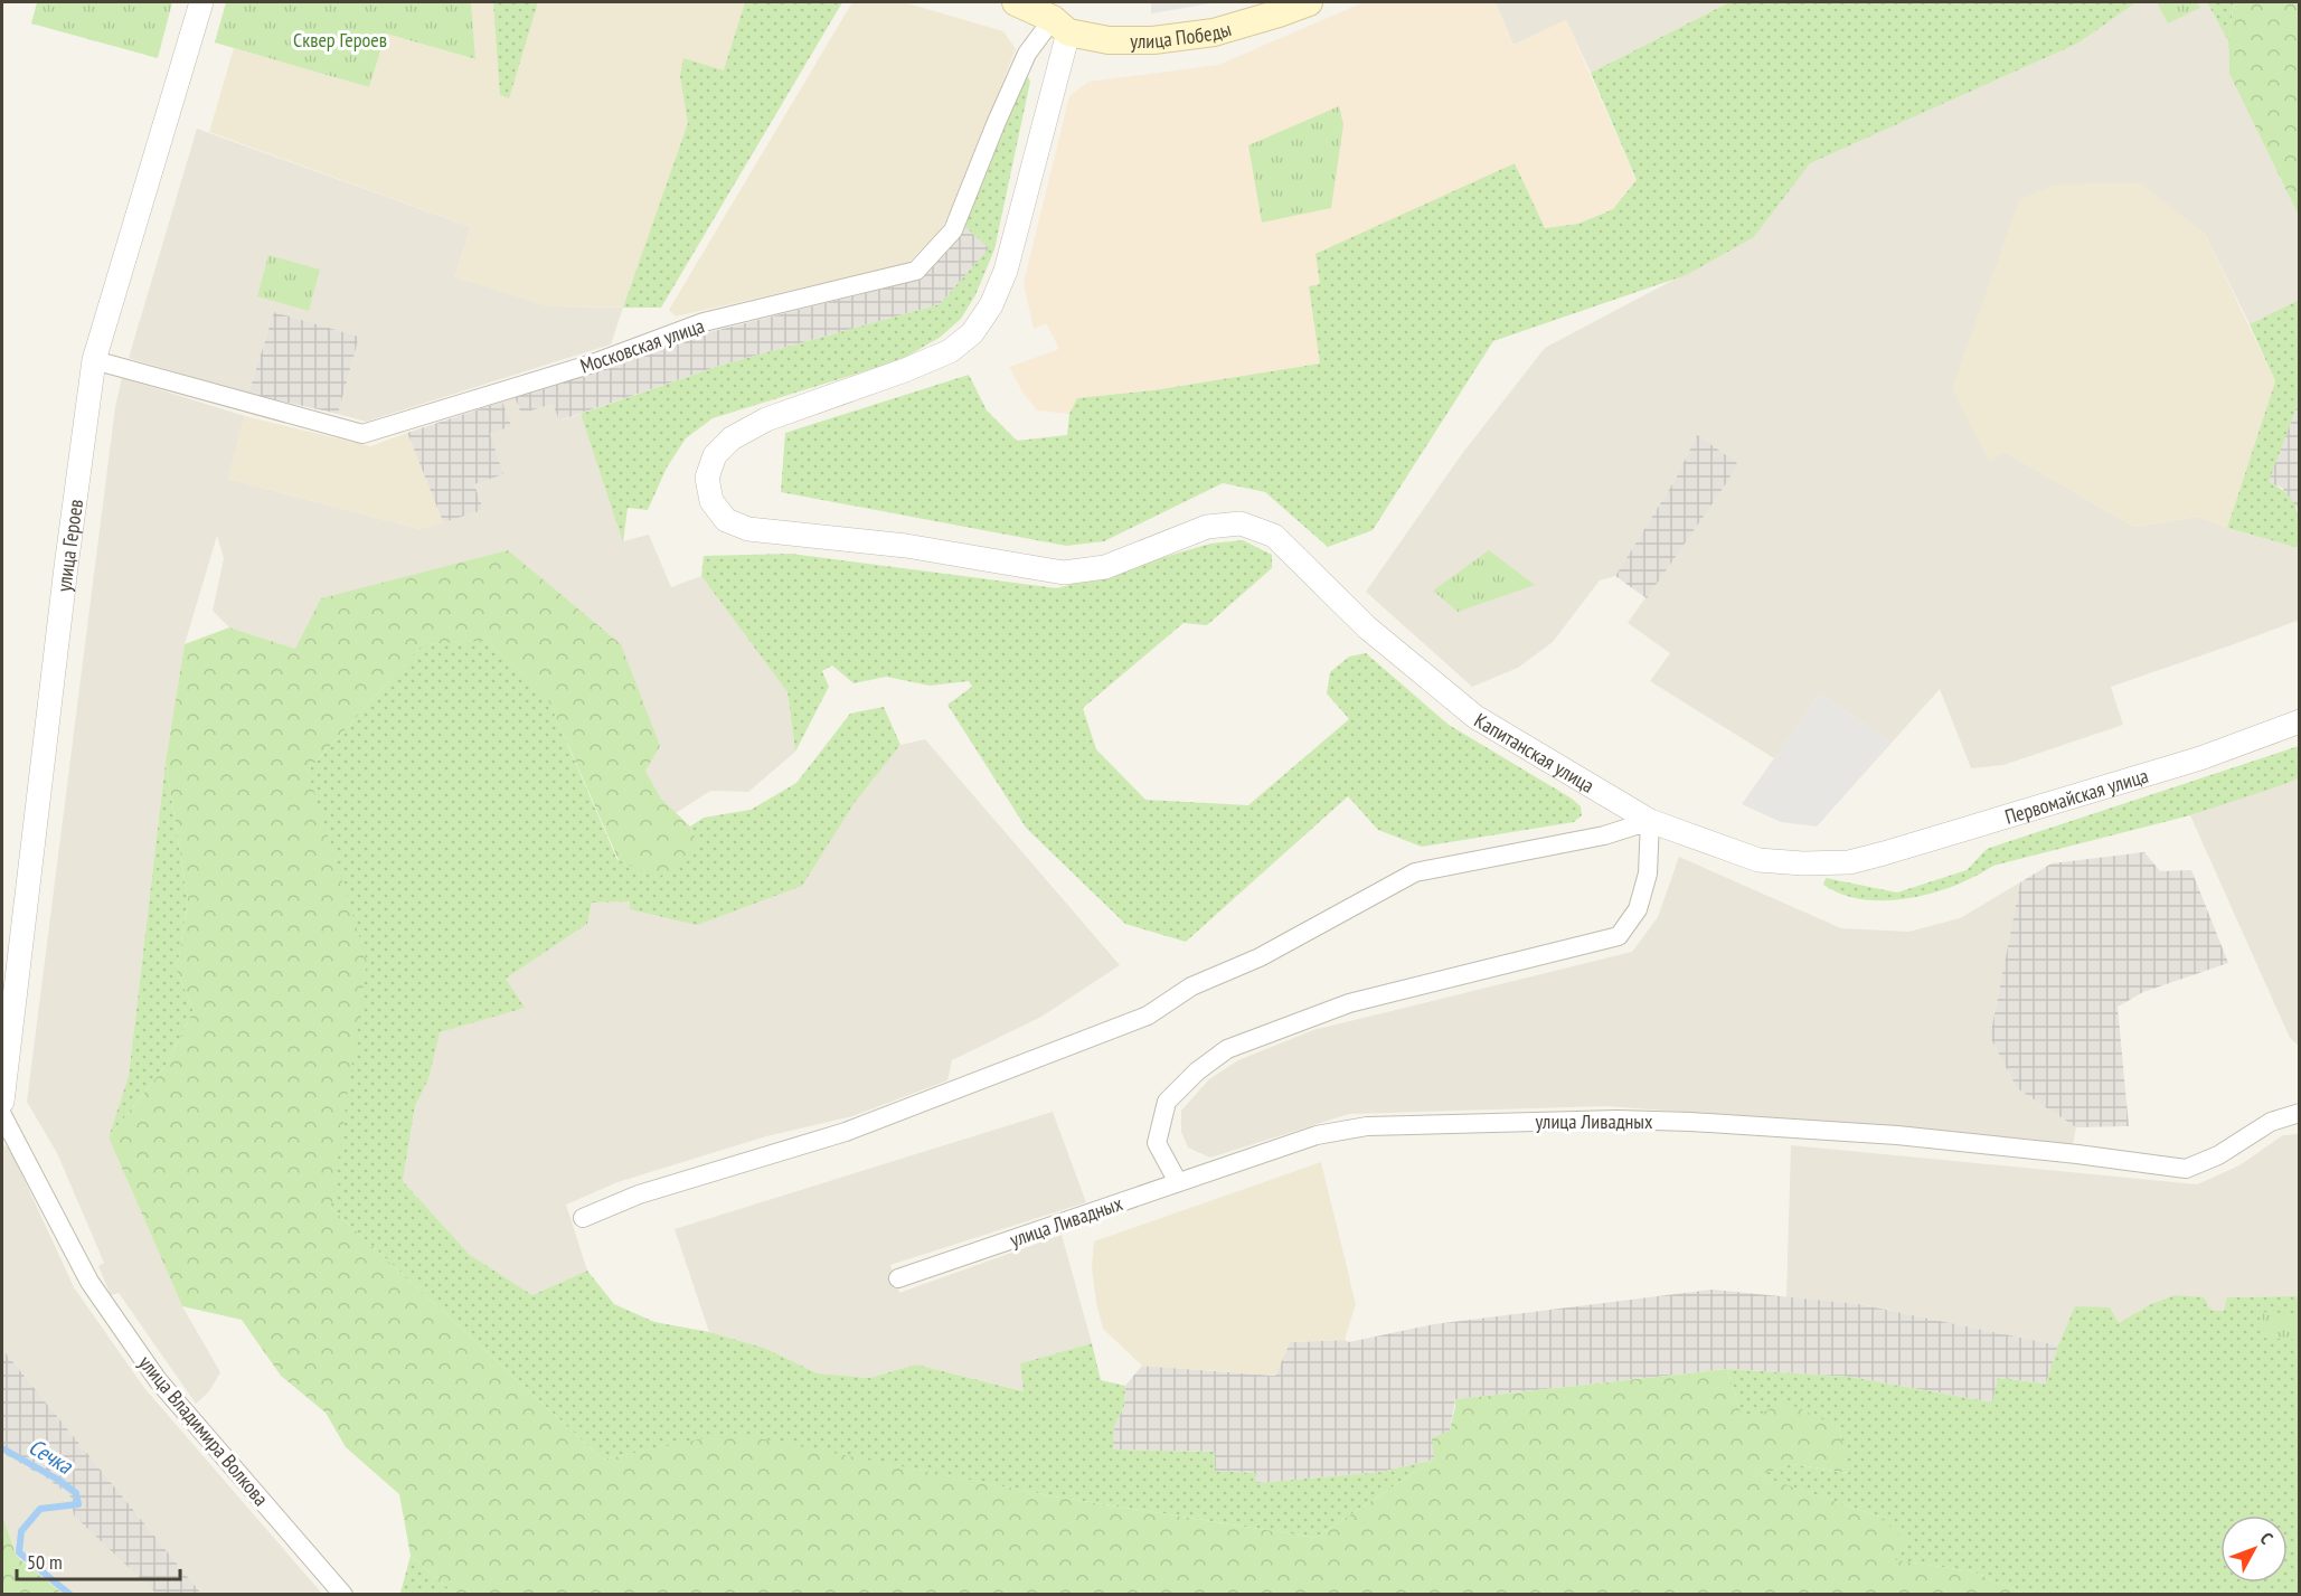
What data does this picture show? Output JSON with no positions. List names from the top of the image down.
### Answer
{
  "streets": {
    "main road": ["улица Победы"],
    "street": [
      "Московская улица",
      "улица Героев",
      "Капитанская улица",
      "Первомайская улица",
      "улица Ливадных",
      "улица Владимира Волкова"
    ]
  },
  "crossings": [
    ["улица Победы", "Московская улица"],
    ["улица Победы", "Капитанская улица"],
    ["Московская улица", "улица Героев"],
    ["Московская улица", "Капитанская улица"],
    ["Капитанская улица", "Первомайская улица"]
  ],
  "water": ["Сечка"],
  "parks": ["Сквер Героев"],
  "scale_bar": "50 m",
  "north": "top right"
}
